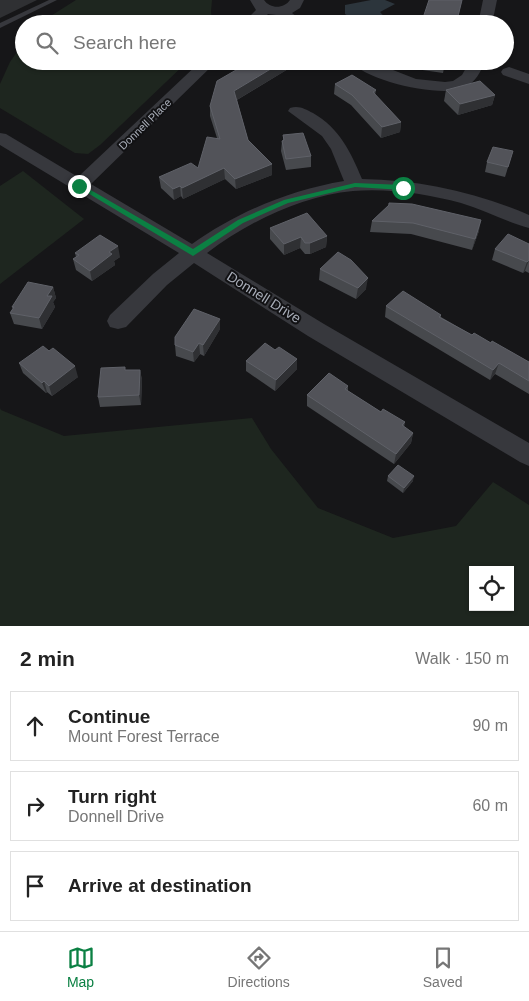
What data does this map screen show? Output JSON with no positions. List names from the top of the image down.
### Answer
{
  "streets": {
    "street": ["Donnell Place", "Donnell Drive"]
  },
  "crossings": [
    ["Donnell Place", "Donnell Drive"]
  ],
  "page": {
    "search": "Search here",
    "heading": ["2 min", "Walk · 150 m"],
    "list": [
      ["Continue", "Mount Forest Terrace", "90 m"],
      ["Turn right", "Donnell Drive", "60 m"],
      "Arrive at destination"
    ],
    "nav": ["Map", "Directions", "Saved"]
  }
}
